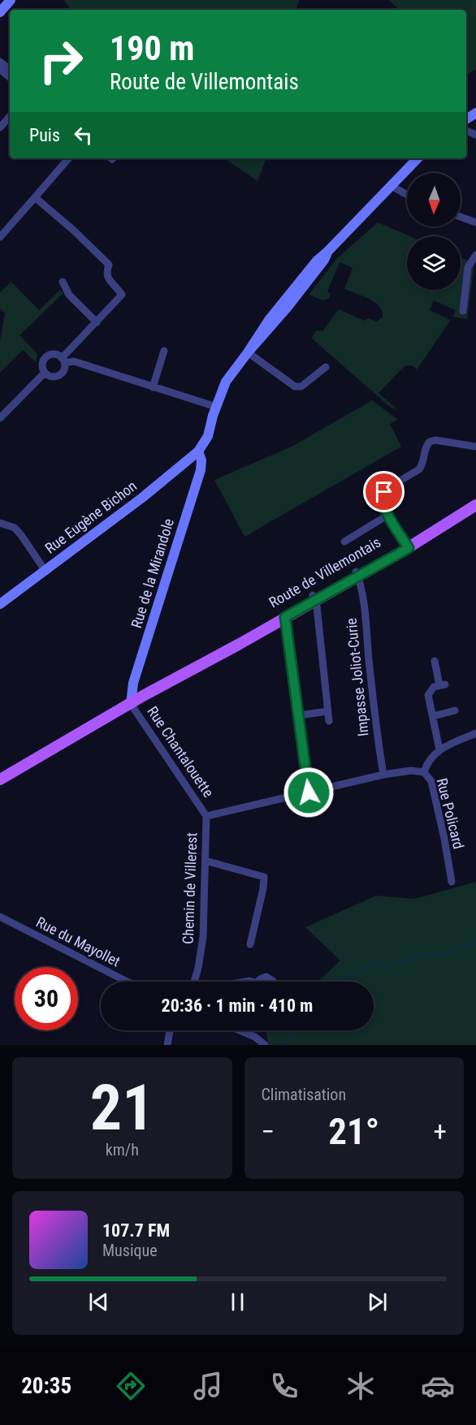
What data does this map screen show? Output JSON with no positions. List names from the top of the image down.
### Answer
{
  "streets": {
    "main road": ["Route de Villemontais"],
    "street": [
      "Rue Eugène Bichon",
      "Rue de la Mirandole",
      "Impasse Joliot-Curie",
      "Rue Chantalouette",
      "Rue Policard",
      "Chemin de Villerest",
      "Rue du Mayollet"
    ]
  },
  "crossings": [
    ["Rue Eugène Bichon", "Rue de la Mirandole"],
    ["Route de Villemontais", "Rue de la Mirandole"],
    ["Route de Villemontais", "Impasse Joliot-Curie"],
    ["Route de Villemontais", "Rue Chantalouette"],
    ["Rue de la Mirandole", "Rue Chantalouette"],
    ["Impasse Joliot-Curie", "Rue Policard"],
    ["Rue Chantalouette", "Rue Policard"],
    ["Rue Chantalouette", "Chemin de Villerest"],
    ["Rue Policard", "Chemin de Villerest"]
  ],
  "north": "bottom",
  "page": {
    "turn": ["190 m", "Route de Villemontais"],
    "then": "Puis",
    "limit": "30",
    "trip": "20:36 · 1 min · 410 m",
    "tile": [
      ["21", "km/h"],
      "Climatisation"
    ],
    "heat": ["−", "21°", "+"],
    "song": ["107.7 FM", "Musique"],
    "tabs": "20:35"
  }
}
